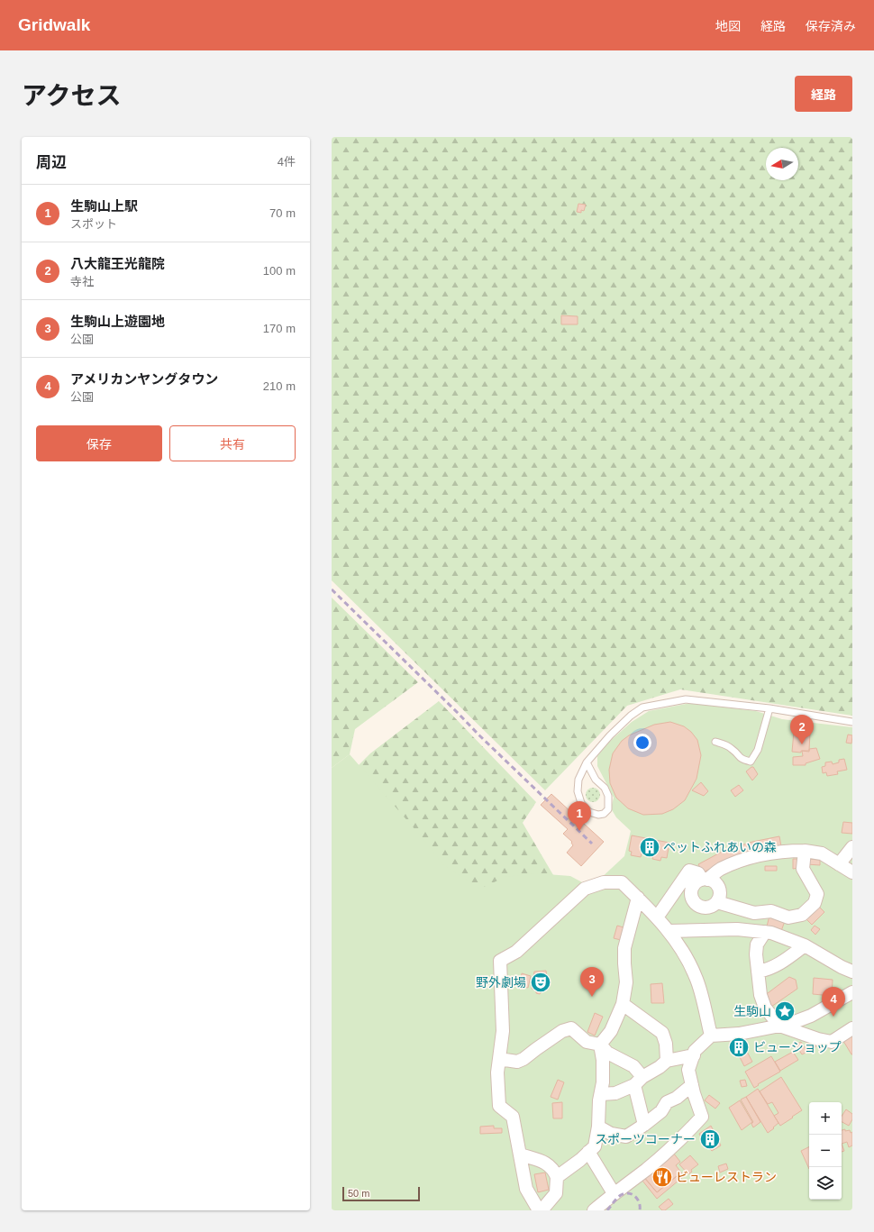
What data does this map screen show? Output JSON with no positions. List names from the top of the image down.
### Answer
{
  "places": {
    "building": ["ペットふれあいの森", "ビューショップ", "スポーツコーナー"],
    "theatre": ["野外劇場"],
    "place": ["生駒山"],
    "restaurant": ["ビューレストラン"]
  },
  "scale_bar": "50 m",
  "north": "left",
  "page": {
    "header": "Gridwalk",
    "nav": ["地図", "経路", "保存済み"],
    "title": "アクセス",
    "buttons": [
      "経路",
      ["保存", "共有"]
    ],
    "heading": ["周辺", "4件"],
    "list": [
      {
        "mark": "1",
        "name": "生駒山上駅",
        "note": "スポット",
        "value": "70 m"
      },
      {
        "mark": "2",
        "name": "八大龍王光龍院",
        "note": "寺社",
        "value": "100 m"
      },
      {
        "mark": "3",
        "name": "生駒山上遊園地",
        "note": "公園",
        "value": "170 m"
      },
      {
        "mark": "4",
        "name": "アメリカンヤングタウン",
        "note": "公園",
        "value": "210 m"
      }
    ],
    "pins": [
      "2",
      "1",
      "3",
      "4"
    ],
    "map_buttons": ["+", "−"],
    "scale": "50 m"
  }
}
